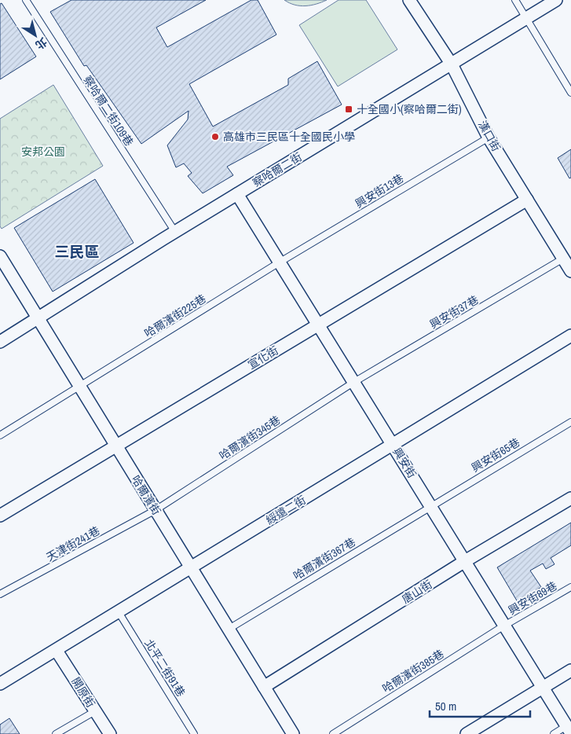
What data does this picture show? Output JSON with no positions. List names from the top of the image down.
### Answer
{
  "streets": {
    "street": [
      "漢口街",
      "察哈爾二街",
      "宣化街",
      "興安街",
      "哈爾濱街",
      "綏遠二街",
      "唐山街",
      "開原街"
    ],
    "lane": [
      "察哈爾二街109巷",
      "興安街13巷",
      "興安街37巷",
      "哈爾濱街225巷",
      "哈爾濱街345巷",
      "興安街65巷",
      "天津街241巷",
      "哈爾濱街367巷",
      "興安街89巷",
      "北平二街91巷",
      "哈爾濱街385巷"
    ]
  },
  "crossings": [
    ["察哈爾二街109巷", "察哈爾二街"],
    ["漢口街", "察哈爾二街"],
    ["漢口街", "興安街13巷"],
    ["漢口街", "興安街37巷"],
    ["漢口街", "宣化街"],
    ["察哈爾二街", "興安街"],
    ["察哈爾二街", "哈爾濱街"],
    ["興安街13巷", "哈爾濱街225巷"],
    ["興安街13巷", "興安街"],
    ["興安街37巷", "哈爾濱街345巷"],
    ["興安街37巷", "興安街"],
    ["哈爾濱街225巷", "興安街"],
    ["哈爾濱街225巷", "哈爾濱街"],
    ["宣化街", "興安街"],
    ["宣化街", "哈爾濱街"],
    ["哈爾濱街345巷", "興安街"],
    ["哈爾濱街345巷", "哈爾濱街"],
    ["哈爾濱街345巷", "天津街241巷"],
    ["興安街65巷", "興安街"],
    ["興安街65巷", "哈爾濱街367巷"],
    ["興安街", "綏遠二街"],
    ["興安街", "哈爾濱街367巷"],
    ["興安街", "唐山街"],
    ["興安街", "興安街89巷"],
    ["興安街", "哈爾濱街385巷"],
    ["哈爾濱街", "綏遠二街"],
    ["哈爾濱街", "天津街241巷"],
    ["哈爾濱街", "哈爾濱街367巷"],
    ["哈爾濱街", "唐山街"],
    ["綏遠二街", "北平二街91巷"],
    ["綏遠二街", "開原街"],
    ["興安街89巷", "哈爾濱街385巷"]
  ],
  "districts": ["三民區"],
  "parks": ["安邦公園"],
  "places": {
    "transit": ["十全國小(察哈爾二街)"],
    "other": ["高雄市三民區十全國民小學"]
  },
  "scale_bar": "50 m",
  "north": "bottom right"
}
